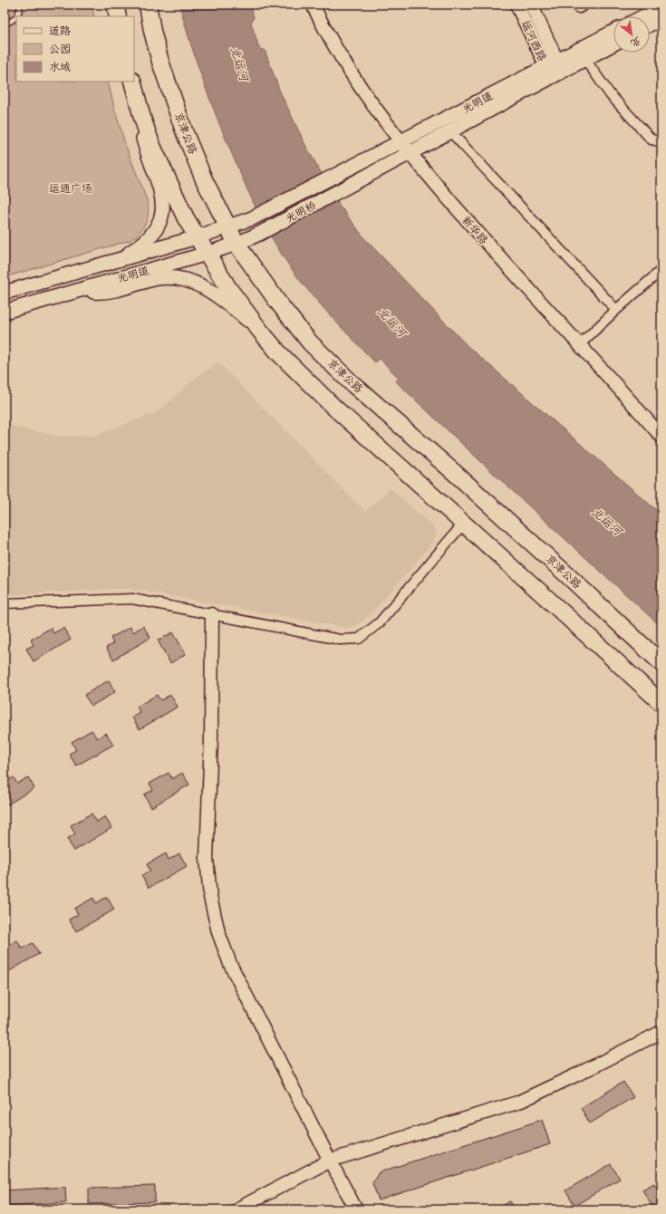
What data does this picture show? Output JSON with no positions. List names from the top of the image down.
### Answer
{
  "streets": {
    "highway": ["京津公路"],
    "main road": ["光明道", "光明桥"],
    "street": ["运河西路", "新华路"]
  },
  "crossings": [
    ["运河西路", "光明道"],
    ["光明道", "京津公路"],
    ["光明道", "光明桥"],
    ["光明道", "新华路"]
  ],
  "water": ["北运河"],
  "parks": ["运通广场"],
  "legend": ["道路", "公园", "水域"],
  "north": "bottom right"
}
